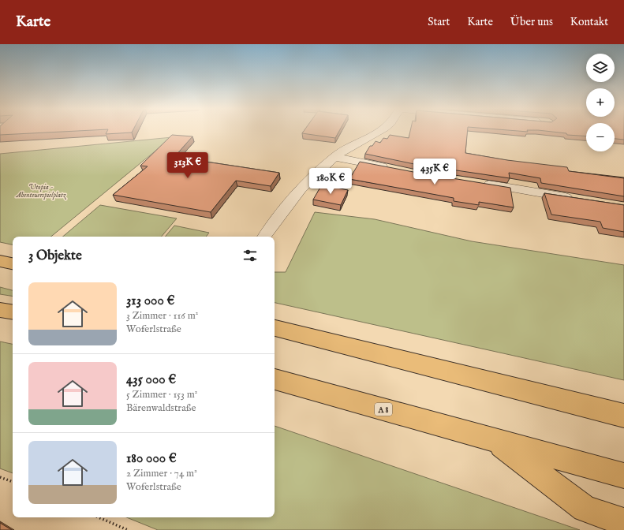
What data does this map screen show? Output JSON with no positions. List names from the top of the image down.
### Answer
{
  "streets": {
    "highway": ["A 8"]
  },
  "parks": ["Utopia - Abenteuerspielplatz"],
  "page": {
    "header": "Karte",
    "nav": [
      "Start",
      "Karte",
      "Über uns",
      "Kontakt"
    ],
    "map_buttons": ["+", "−"],
    "price": ["313K €", "435K €", "180K €"],
    "heading": "3 Objekte",
    "list": [
      {
        "name": "313 000 €",
        "note": "3 Zimmer · 116 m² · Woferlstraße"
      },
      {
        "name": "435 000 €",
        "note": "5 Zimmer · 153 m² · Bärenwaldstraße"
      },
      {
        "name": "180 000 €",
        "note": "2 Zimmer · 74 m² · Woferlstraße"
      }
    ]
  }
}
